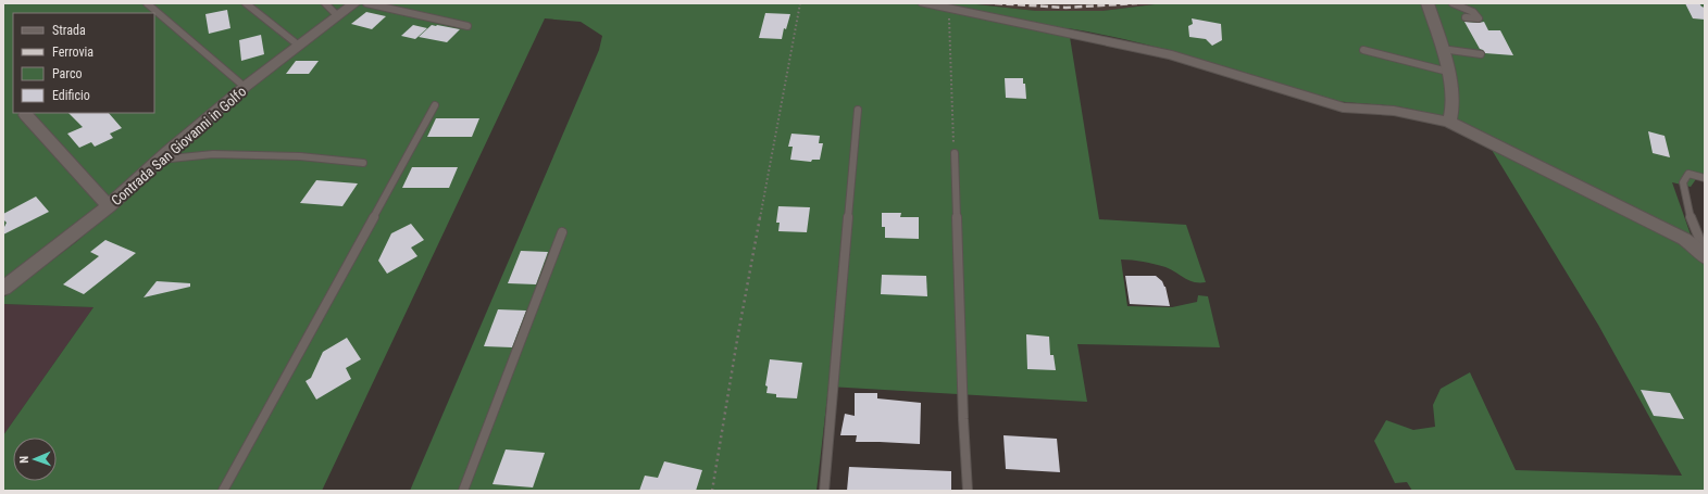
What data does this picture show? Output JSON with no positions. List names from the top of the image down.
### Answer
{
  "streets": {
    "street": ["Contrada San Giovanni in Golfo"]
  },
  "legend": [
    "Strada",
    "Ferrovia",
    "Parco",
    "Edificio"
  ],
  "north": "left"
}
